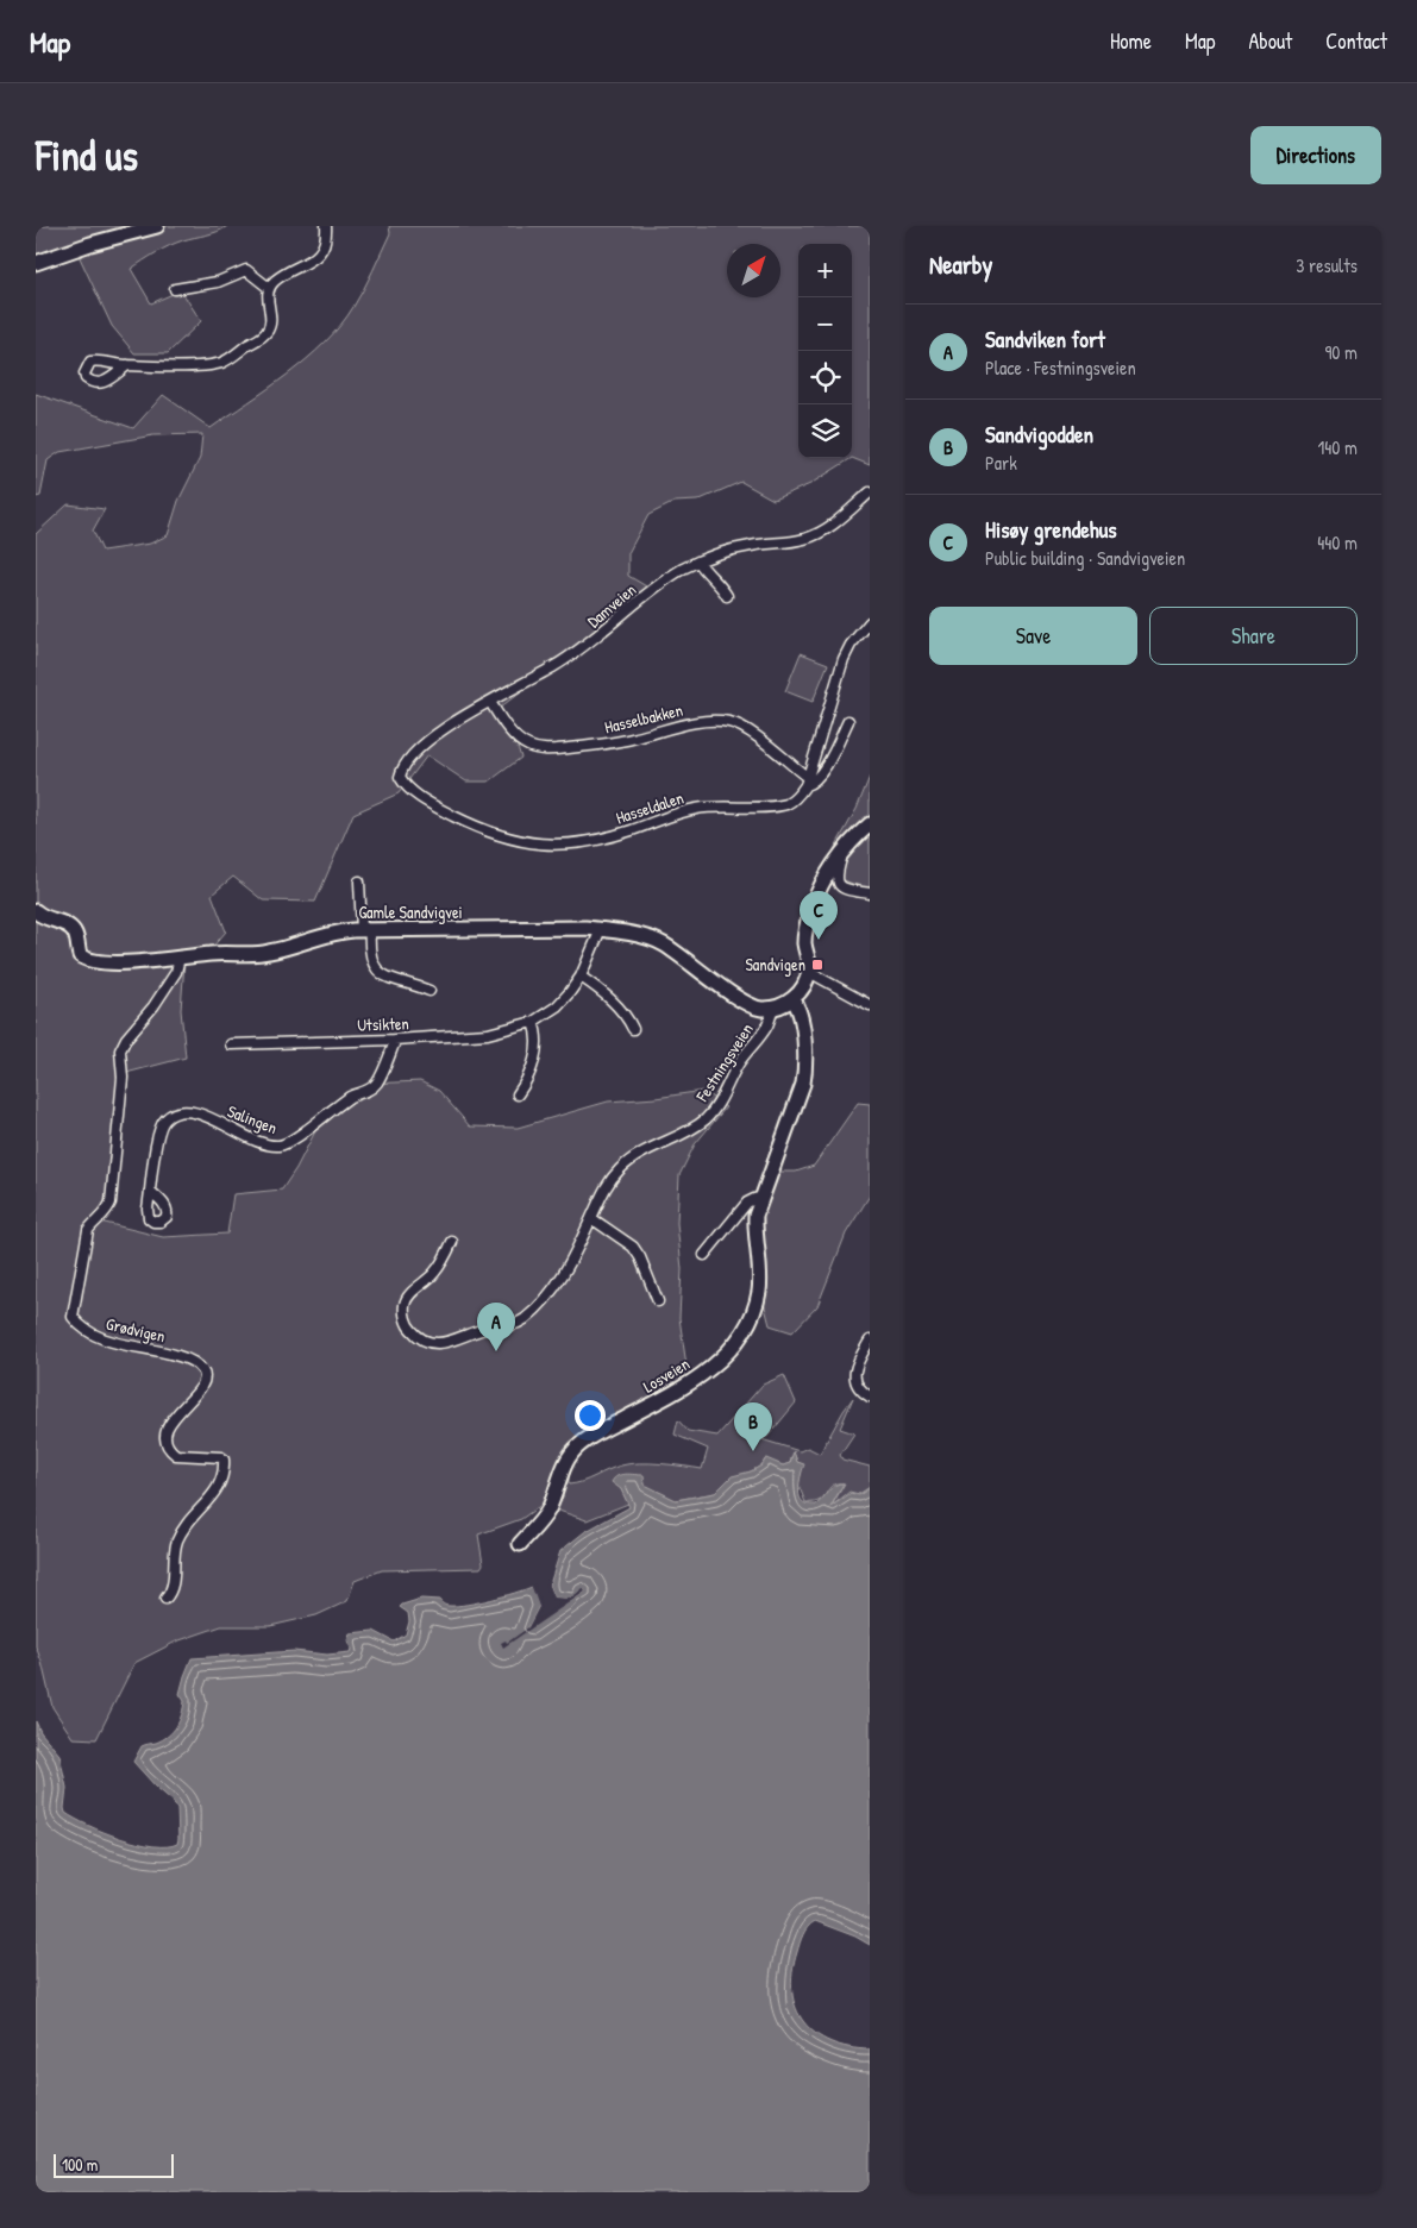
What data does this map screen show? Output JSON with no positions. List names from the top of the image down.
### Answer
{
  "streets": {
    "street": [
      "Damveien",
      "Hasselbakken",
      "Hasseldalen",
      "Gamle Sandvigvei",
      "Utsikten",
      "Festningsveien",
      "Salingen",
      "Grødvigen",
      "Losveien"
    ]
  },
  "crossings": [
    ["Damveien", "Hasselbakken"],
    ["Damveien", "Hasseldalen"],
    ["Hasselbakken", "Hasseldalen"],
    ["Gamle Sandvigvei", "Utsikten"],
    ["Gamle Sandvigvei", "Festningsveien"],
    ["Gamle Sandvigvei", "Grødvigen"],
    ["Utsikten", "Salingen"]
  ],
  "places": {
    "transit": ["Sandvigen"]
  },
  "scale_bar": "100 m",
  "north": "top right",
  "page": {
    "header": "Map",
    "nav": [
      "Home",
      "Map",
      "About",
      "Contact"
    ],
    "buttons": [
      "Directions",
      ["Save", "Share"]
    ],
    "title": "Find us",
    "heading": ["Nearby", "3 results"],
    "map_buttons": ["+", "−"],
    "list": [
      {
        "mark": "A",
        "name": "Sandviken fort",
        "note": "Place · Festningsveien",
        "value": "90 m"
      },
      {
        "mark": "B",
        "name": "Sandvigodden",
        "note": "Park",
        "value": "140 m"
      },
      {
        "mark": "C",
        "name": "Hisøy grendehus",
        "note": "Public building · Sandvigveien",
        "value": "440 m"
      }
    ],
    "pins": ["C", "A", "B"],
    "scale": "100 m"
  }
}
